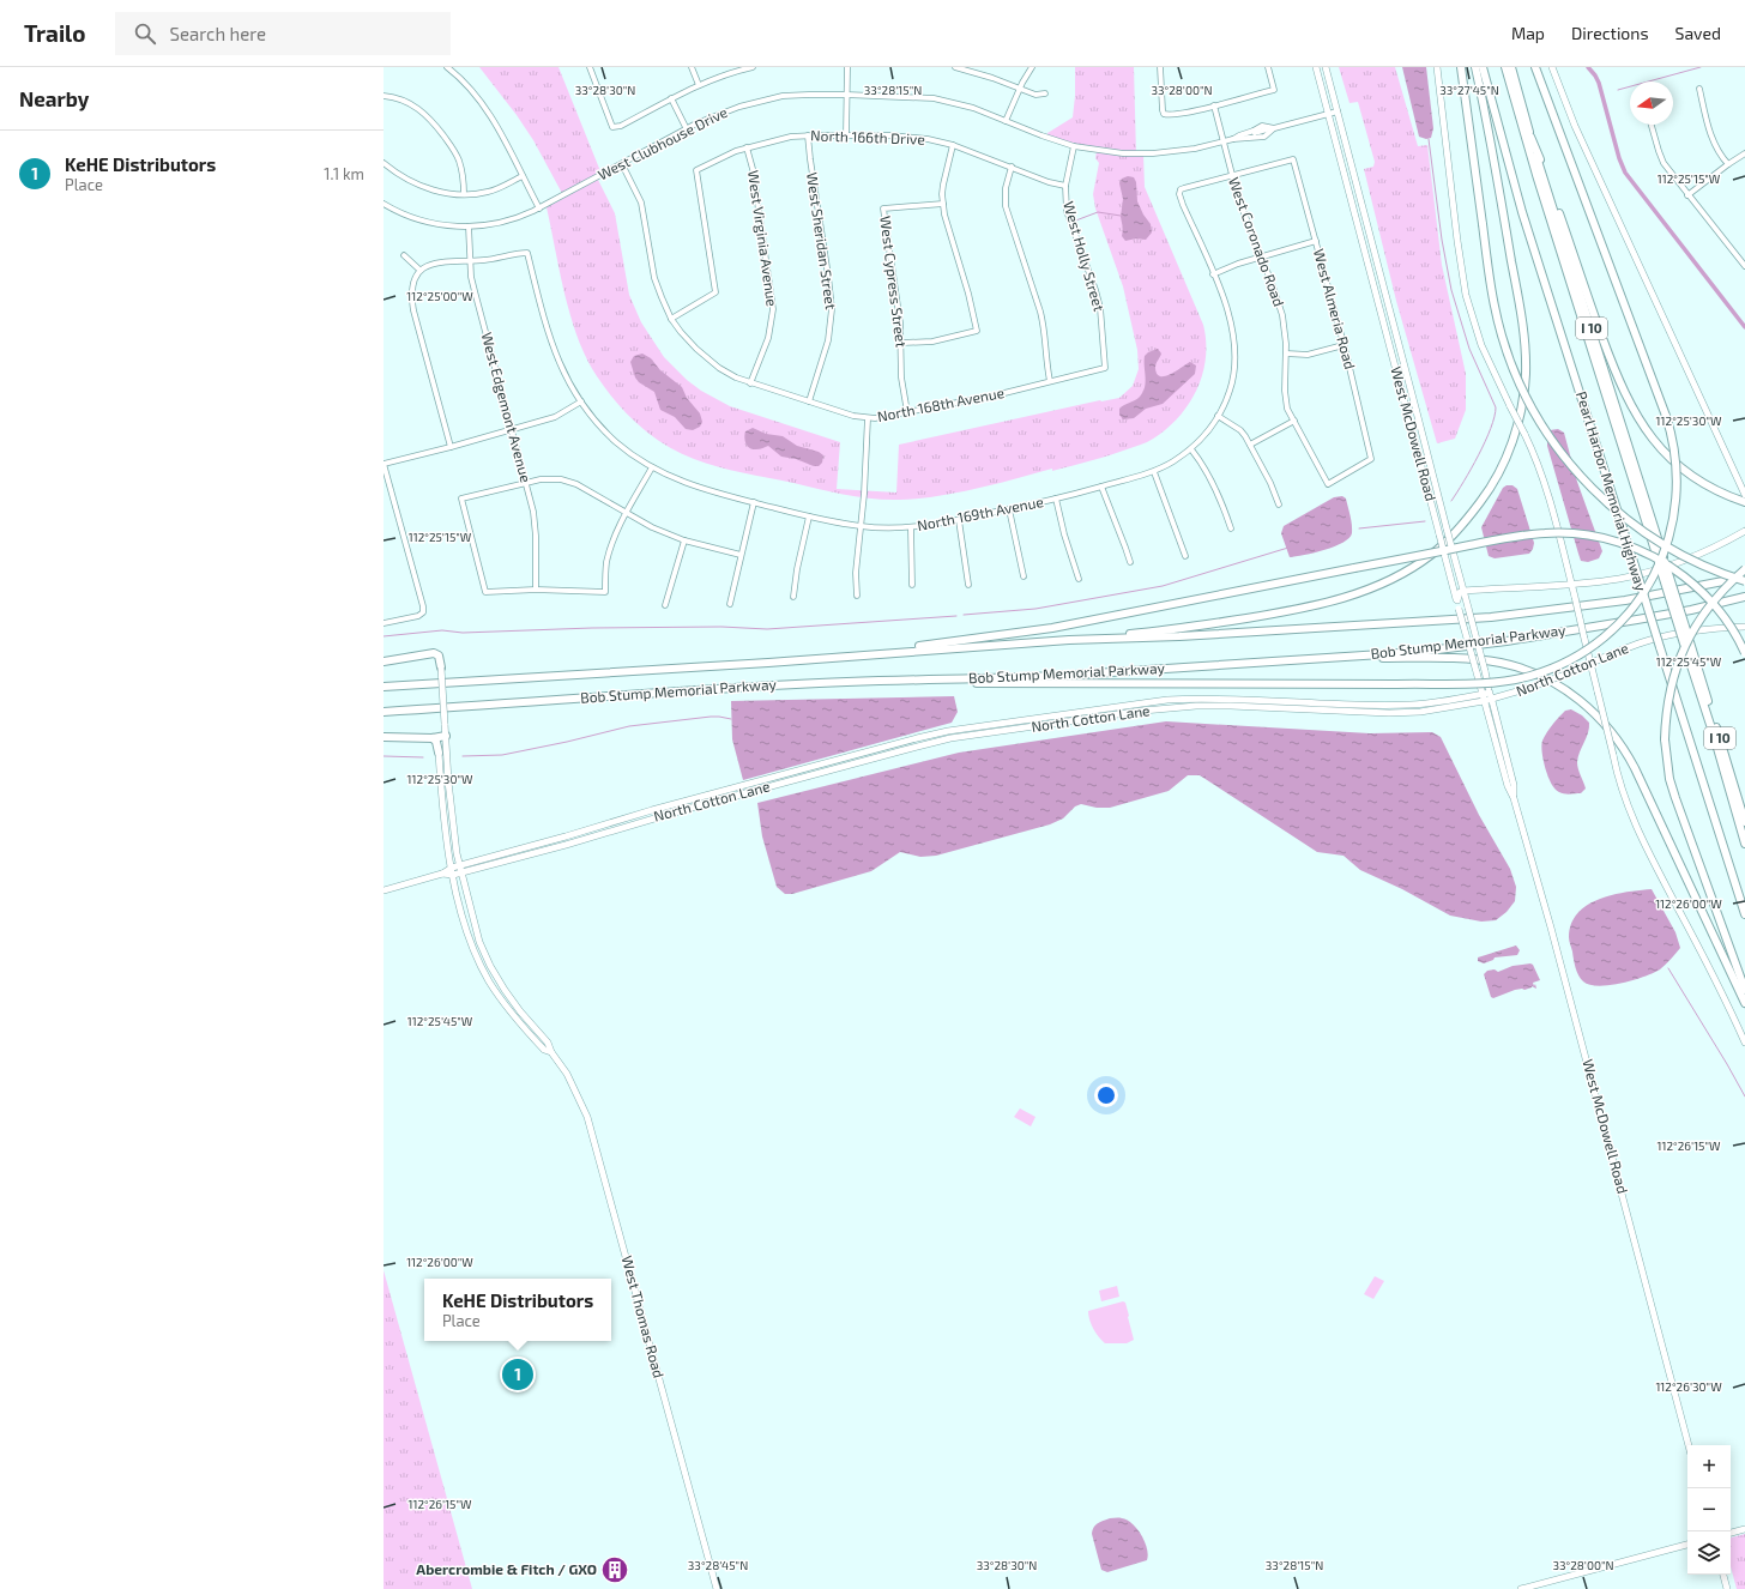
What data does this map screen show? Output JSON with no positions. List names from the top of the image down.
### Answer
{
  "streets": {
    "highway": ["I 10", "Pearl Harbor Memorial Highway", "Bob Stump Memorial Parkway"],
    "main road": ["West McDowell Road", "North Cotton Lane", "West Thomas Road"],
    "street": [
      "North 166th Drive",
      "West Clubhouse Drive",
      "West Virginia Avenue",
      "West Sheridan Street",
      "West Coronado Road",
      "West Holly Street",
      "West Cypress Street",
      "West Almeria Road",
      "North 168th Avenue",
      "West Edgemont Avenue",
      "North 169th Avenue"
    ]
  },
  "crossings": [
    ["North 166th Drive", "West Virginia Avenue"],
    ["North 166th Drive", "West Sheridan Street"],
    ["North 166th Drive", "West Holly Street"],
    ["North 166th Drive", "North 168th Avenue"],
    ["West Clubhouse Drive", "West Coronado Road"],
    ["West Clubhouse Drive", "West Holly Street"],
    ["West Clubhouse Drive", "North 168th Avenue"],
    ["West Clubhouse Drive", "West Edgemont Avenue"],
    ["West Clubhouse Drive", "West McDowell Road"],
    ["West Virginia Avenue", "North 168th Avenue"],
    ["West Sheridan Street", "North 168th Avenue"],
    ["West Coronado Road", "West Almeria Road"],
    ["West Coronado Road", "North 169th Avenue"],
    ["West Holly Street", "North 168th Avenue"],
    ["West Cypress Street", "North 168th Avenue"],
    ["West Almeria Road", "North 169th Avenue"],
    ["I 10", "Pearl Harbor Memorial Highway"],
    ["West Edgemont Avenue", "North 169th Avenue"],
    ["West McDowell Road", "North Cotton Lane"],
    ["North Cotton Lane", "West Thomas Road"]
  ],
  "places": {
    "building": ["Abercrombie & Fitch / GXO"]
  },
  "north": "left",
  "page": {
    "header": "Trailo",
    "search": "Search here",
    "nav": ["Map", "Directions", "Saved"],
    "heading": "Nearby",
    "list": [
      {
        "mark": "1",
        "name": "KeHE Distributors",
        "note": "Place",
        "value": "1.1 km"
      }
    ],
    "popup": ["KeHE Distributors", "Place"],
    "pins": "1",
    "map_buttons": ["+", "−"]
  },
  "coordinates": [
    "33°28'30\"N",
    "33°28'15\"N",
    "33°28'00\"N",
    "33°27'45\"N",
    "112°25'15\"W",
    "112°25'00\"W",
    "112°25'30\"W",
    "112°25'45\"W",
    "112°26'00\"W",
    "112°26'15\"W",
    "112°26'30\"W",
    "33°28'45\"N"
  ]
}
